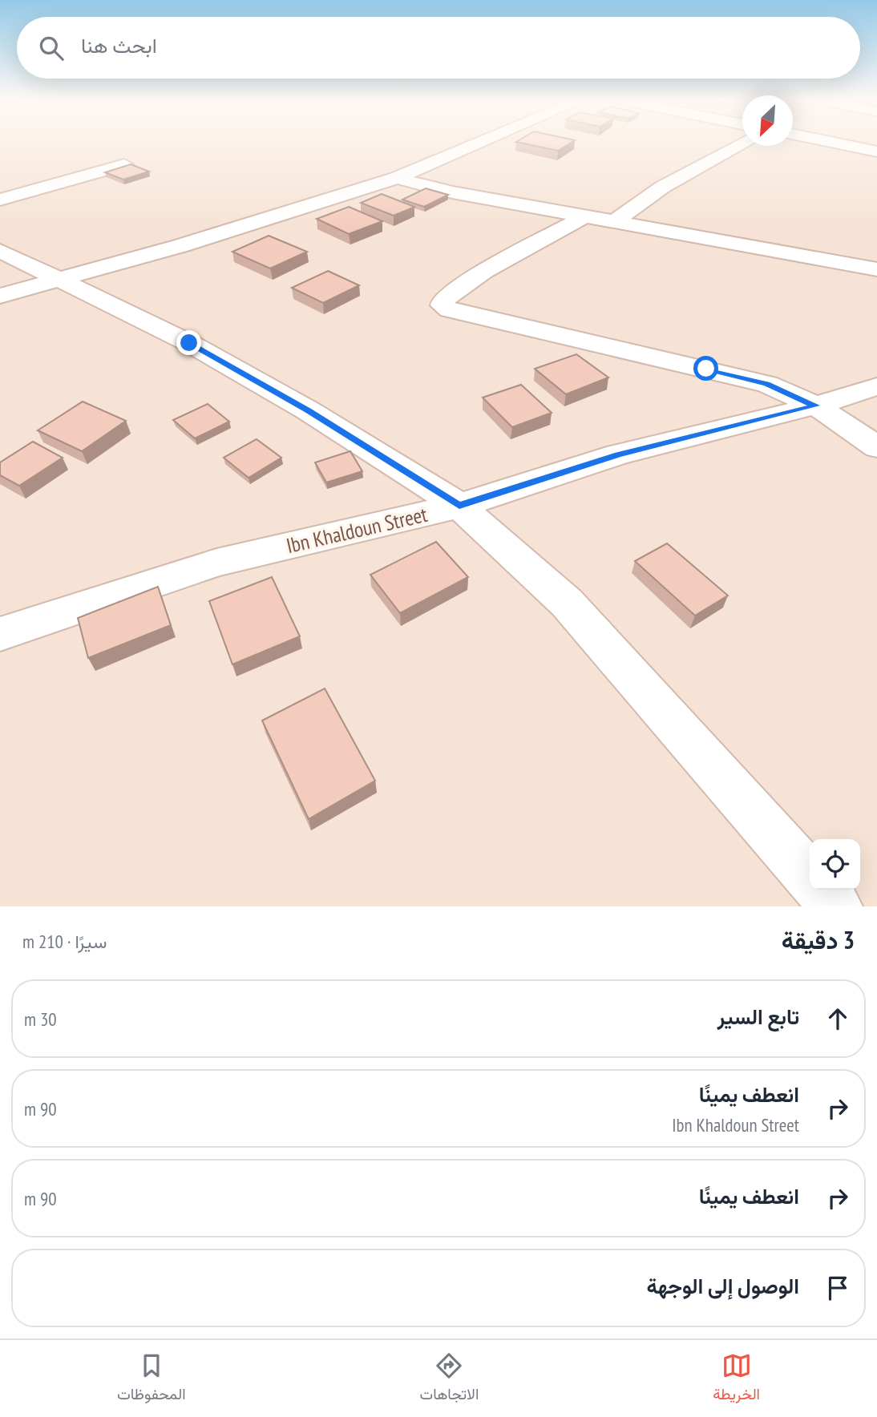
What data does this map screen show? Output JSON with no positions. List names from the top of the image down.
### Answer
{
  "streets": {
    "street": ["Ibn Khaldoun Street"]
  },
  "north": "bottom left",
  "page": {
    "search": "ابحث هنا",
    "heading": ["3 دقيقة", "سيرًا · 210 m"],
    "list": [
      ["تابع السير", "30 m"],
      ["انعطف يمينًا", "Ibn Khaldoun Street", "90 m"],
      ["انعطف يمينًا", "90 m"],
      "الوصول إلى الوجهة"
    ],
    "nav": ["الخريطة", "الاتجاهات", "المحفوظات"]
  }
}
